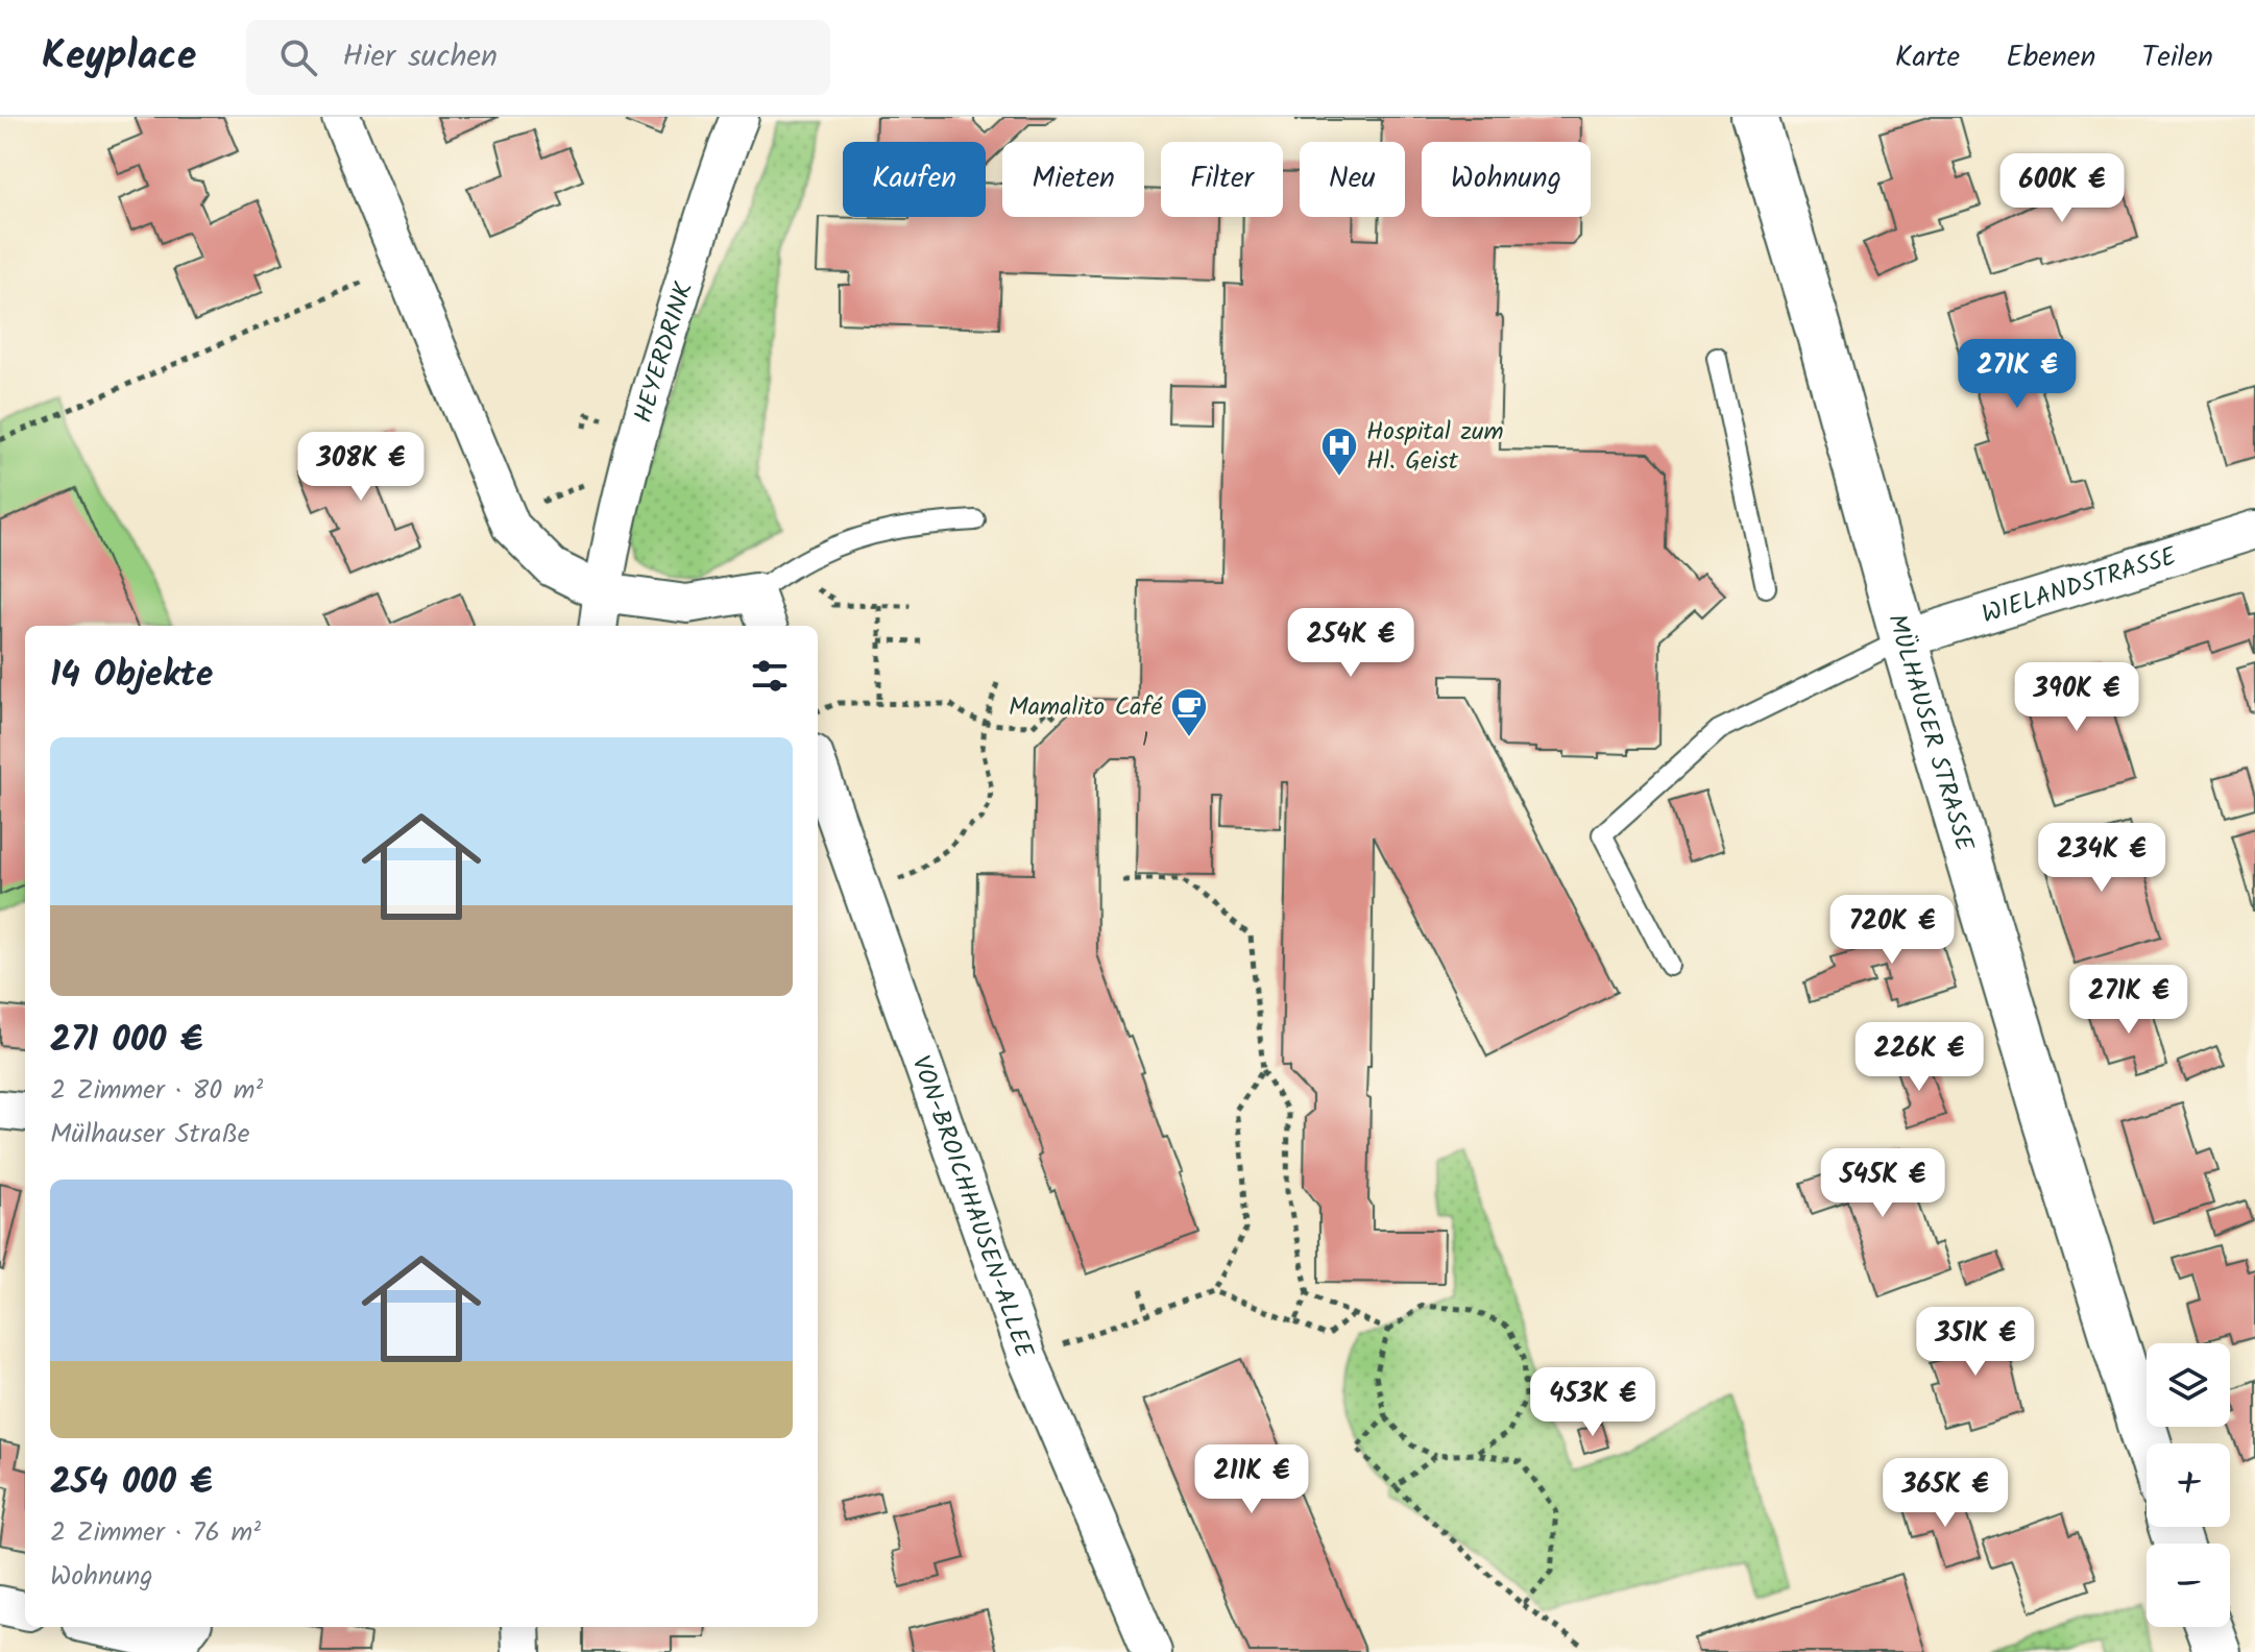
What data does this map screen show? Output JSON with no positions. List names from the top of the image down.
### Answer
{
  "streets": {
    "street": [
      "HEYERDRINK",
      "WIELANDSTRASSE",
      "MÜLHAUSER STRASSE",
      "VON-BROICHHAUSEN-ALLEE"
    ]
  },
  "crossings": [
    ["WIELANDSTRASSE", "MÜLHAUSER STRASSE"]
  ],
  "places": {
    "hospital": ["Hospital zum Hl. Geist"],
    "cafe": ["Mamalito Café"]
  },
  "house_numbers": ["1"],
  "page": {
    "header": "Keyplace",
    "search": "Hier suchen",
    "nav": ["Karte", "Ebenen", "Teilen"],
    "chip": [
      "Kaufen",
      "Mieten",
      "Filter",
      "Neu",
      "Wohnung"
    ],
    "price": [
      "600K €",
      "271K €",
      "308K €",
      "254K €",
      "390K €",
      "234K €",
      "720K €",
      "271K €",
      "226K €",
      "545K €",
      "351K €",
      "453K €",
      "211K €",
      "365K €"
    ],
    "heading": "14 Objekte",
    "list": [
      {
        "name": "271 000 €",
        "note": "2 Zimmer · 80 m² · Mülhauser Straße"
      },
      {
        "name": "254 000 €",
        "note": "2 Zimmer · 76 m² · Wohnung"
      }
    ],
    "map_buttons": ["+", "−"]
  }
}
